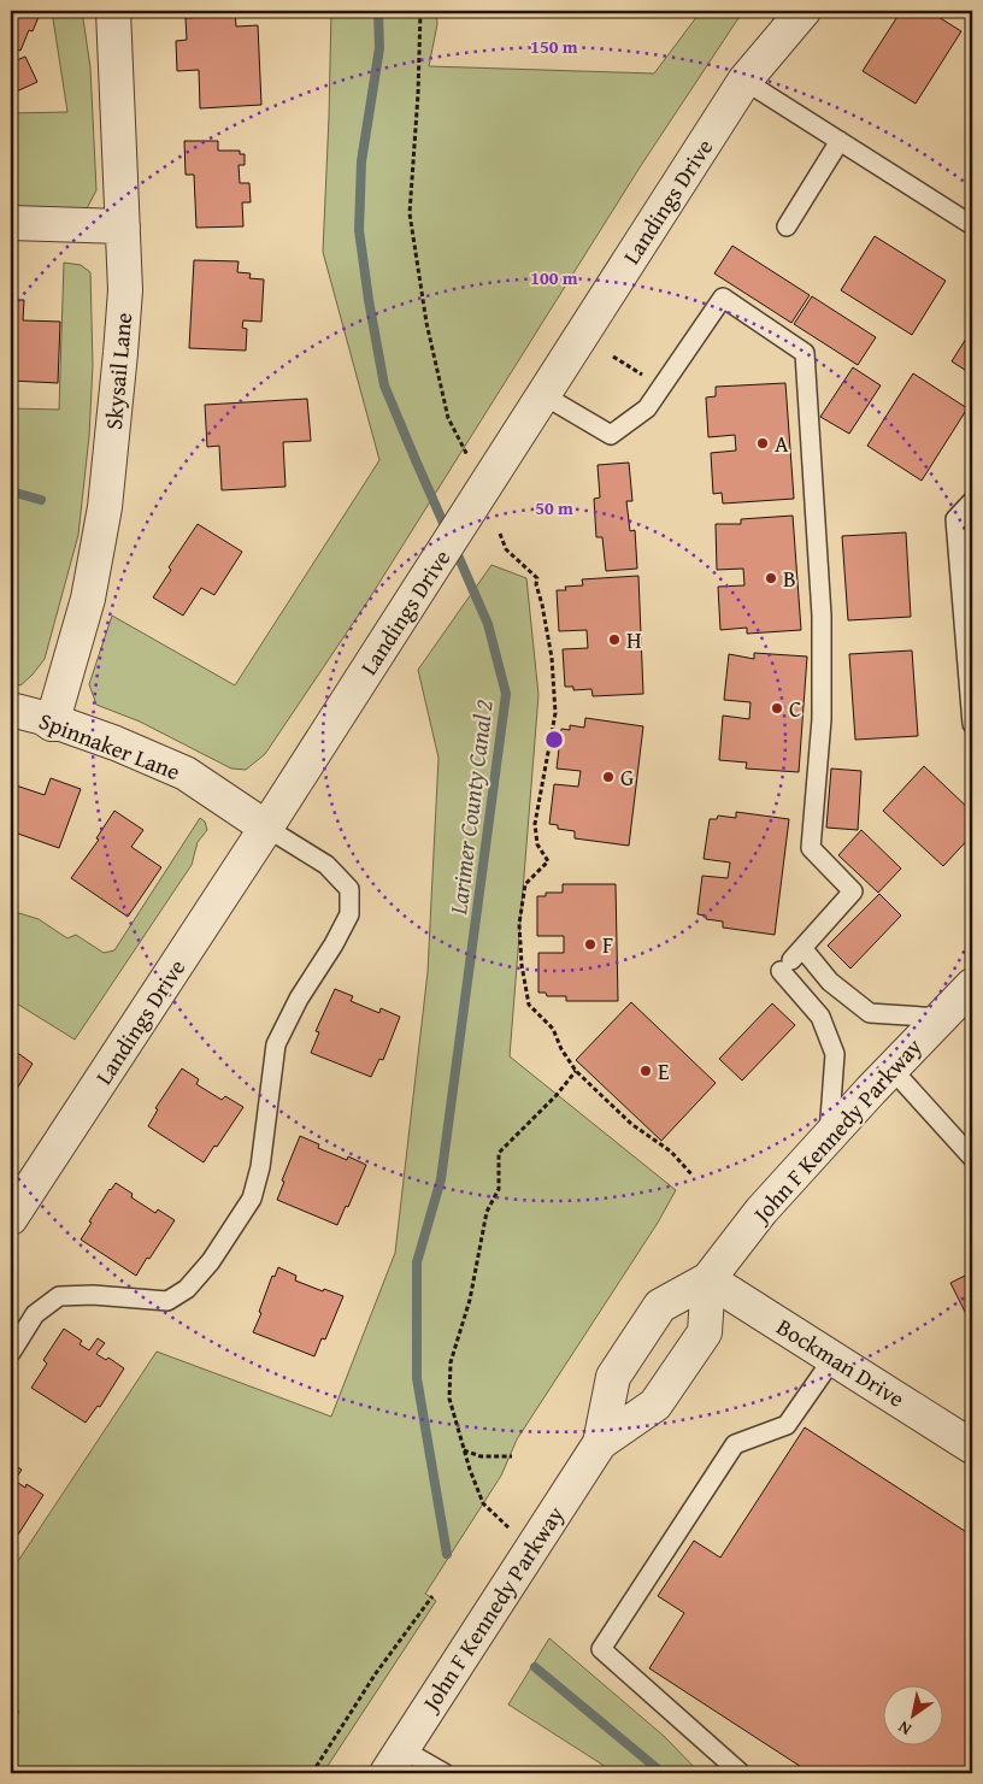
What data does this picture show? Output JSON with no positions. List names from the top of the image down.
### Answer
{
  "streets": {
    "street": [
      "Landings Drive",
      "Skysail Lane",
      "Spinnaker Lane",
      "John F Kennedy Parkway",
      "Bockman Drive"
    ]
  },
  "crossings": [
    ["Landings Drive", "Spinnaker Lane"],
    ["Skysail Lane", "Spinnaker Lane"],
    ["John F Kennedy Parkway", "Bockman Drive"]
  ],
  "water": ["Larimer County Canal 2"],
  "places": [
    "A",
    "B",
    "H",
    "C",
    "G",
    "F",
    "E"
  ],
  "north": "bottom left",
  "rings": ["150 m", "100 m", "50 m"]
}
